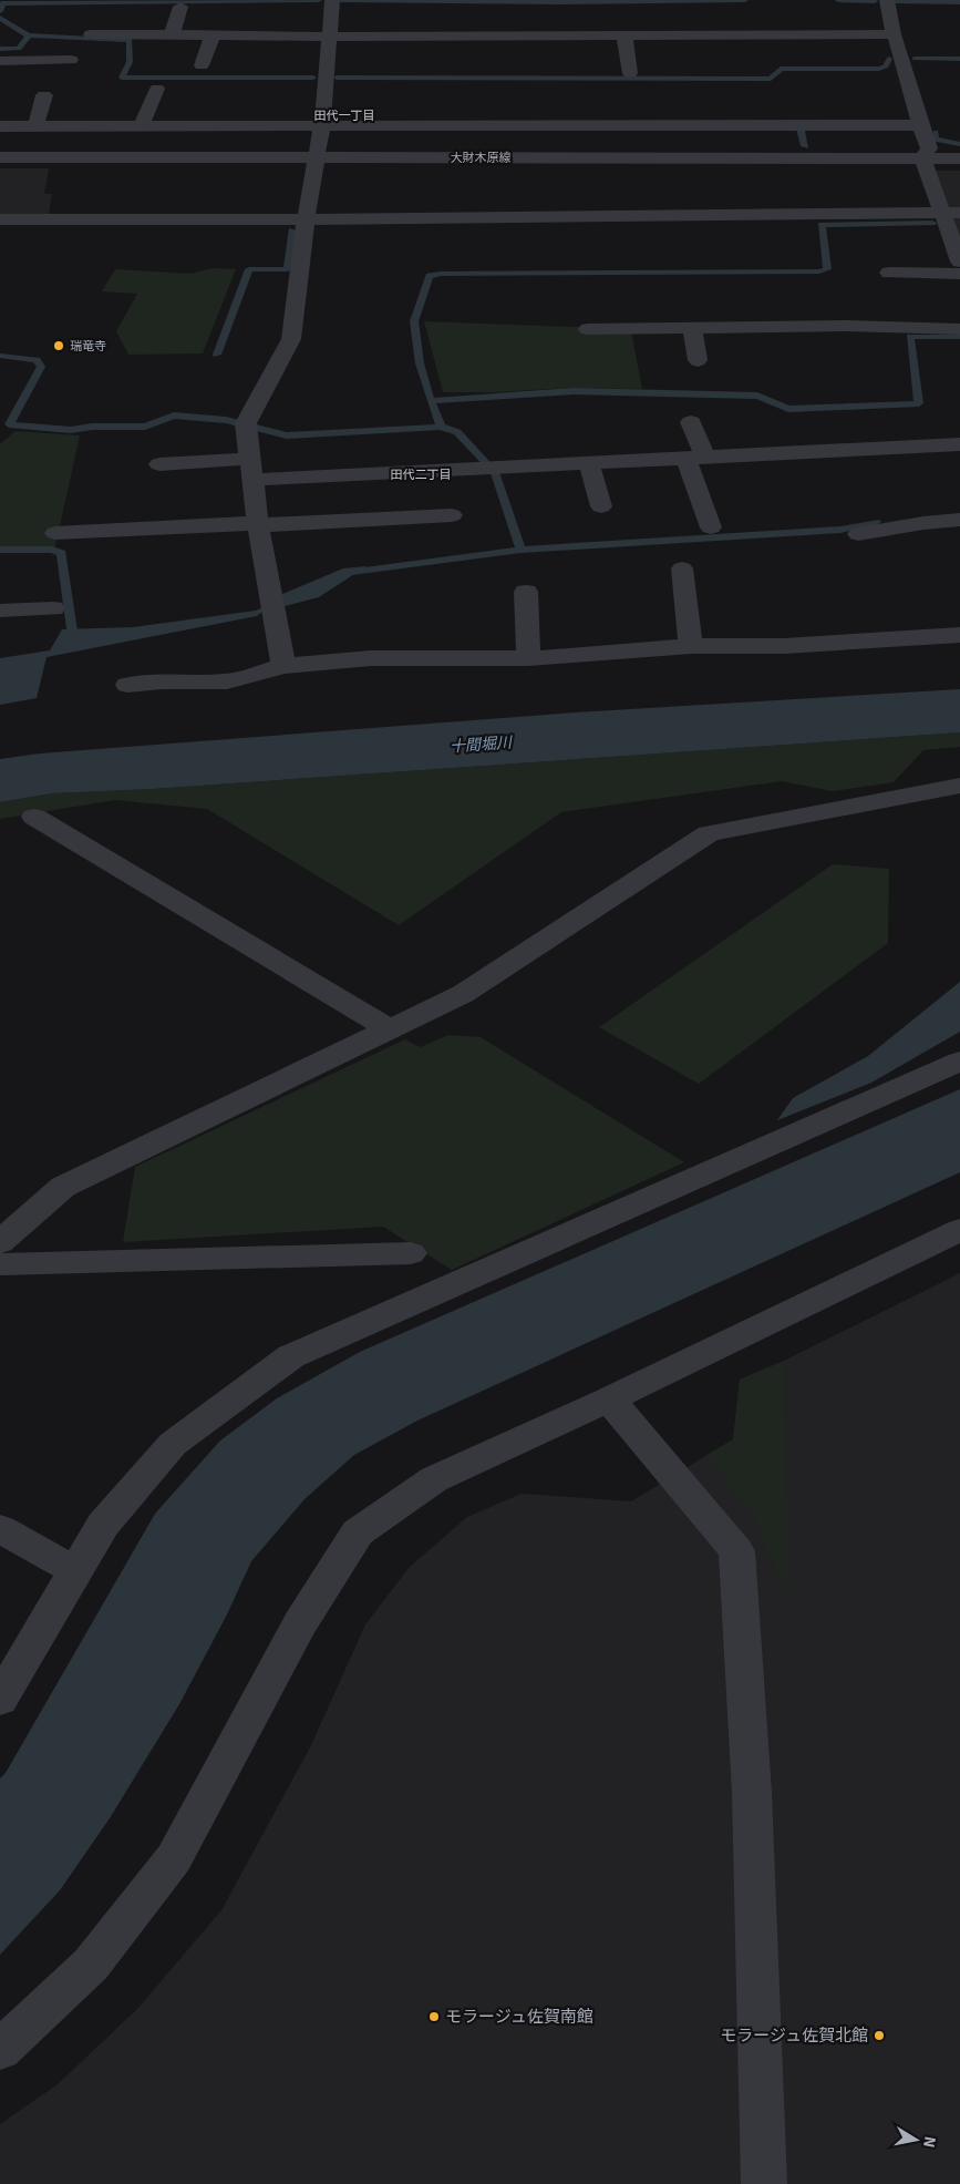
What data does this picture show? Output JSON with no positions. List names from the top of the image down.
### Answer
{
  "streets": {
    "street": ["大財木原線"]
  },
  "districts": ["田代一丁目", "田代二丁目"],
  "water": ["十間堀川"],
  "places": ["瑞竜寺", "モラージュ佐賀南館", "モラージュ佐賀北館"],
  "north": "right"
}
